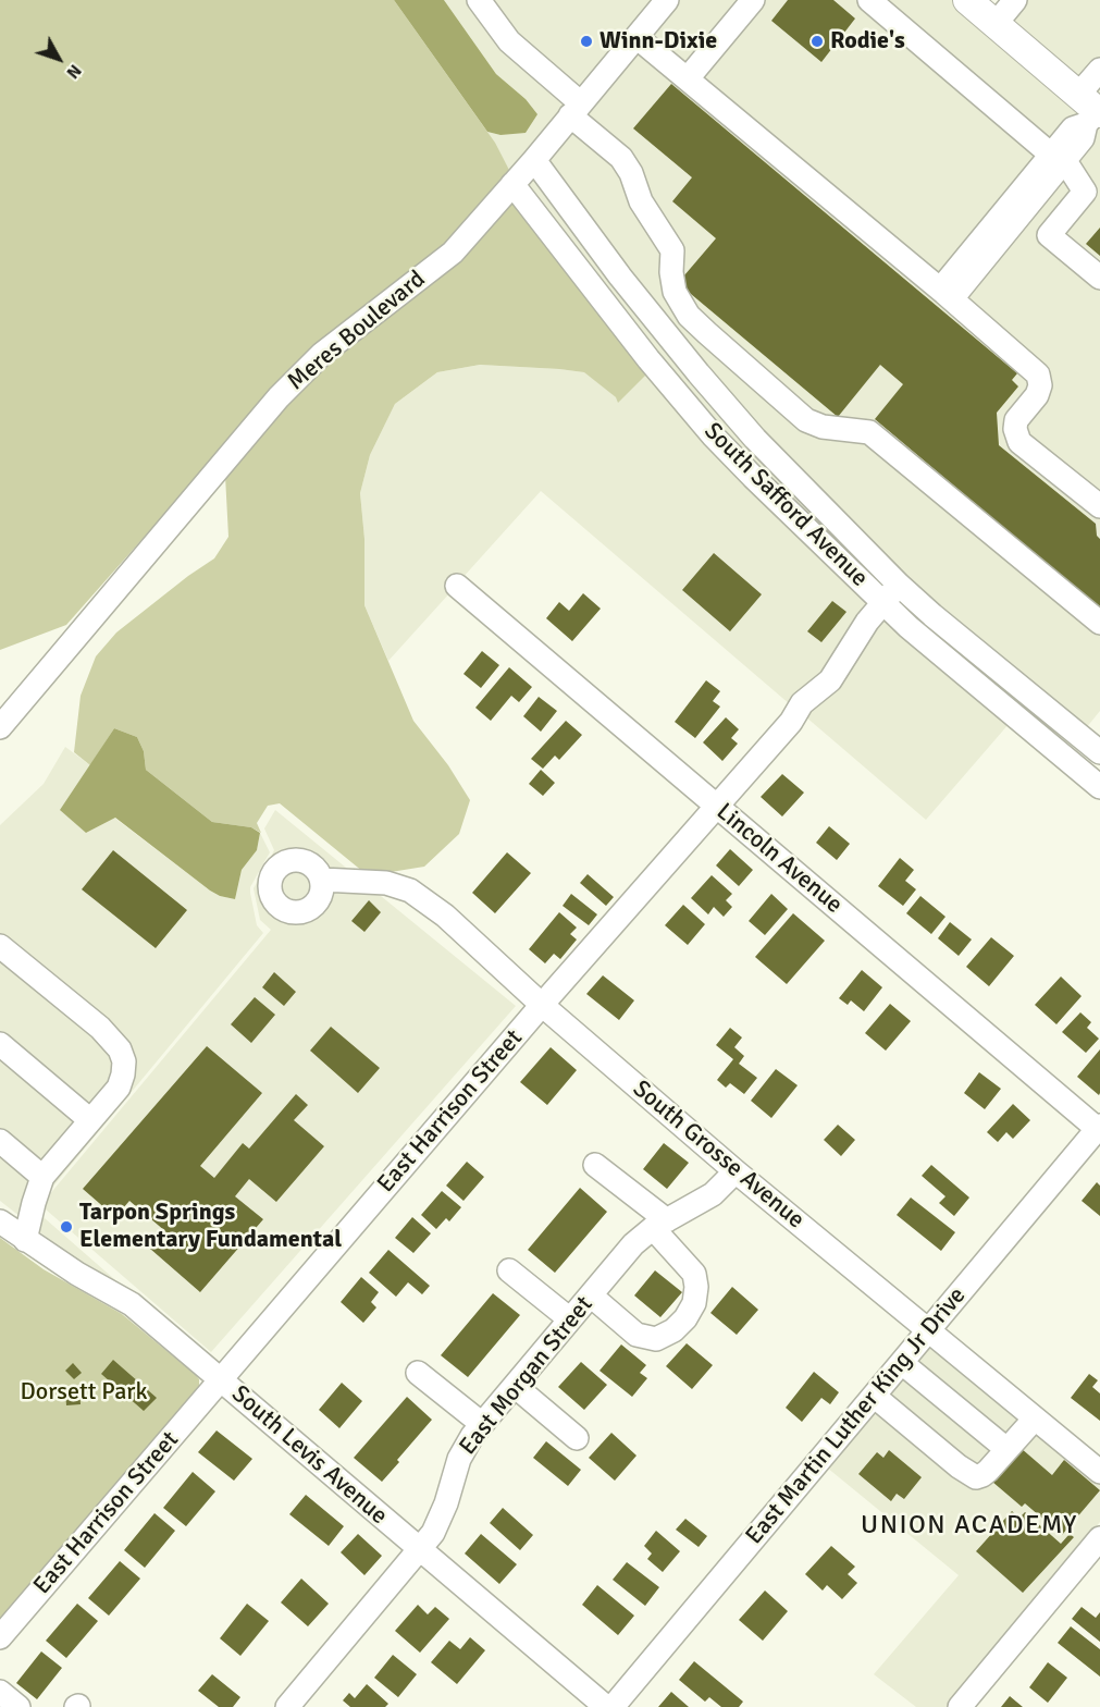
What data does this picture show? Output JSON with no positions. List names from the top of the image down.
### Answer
{
  "streets": {
    "street": [
      "Meres Boulevard",
      "South Safford Avenue",
      "Lincoln Avenue",
      "East Harrison Street",
      "South Grosse Avenue",
      "East Morgan Street",
      "East Martin Luther King Jr Drive",
      "South Levis Avenue"
    ]
  },
  "crossings": [
    ["Meres Boulevard", "South Safford Avenue"],
    ["South Safford Avenue", "East Harrison Street"],
    ["Lincoln Avenue", "East Harrison Street"],
    ["Lincoln Avenue", "East Martin Luther King Jr Drive"],
    ["East Harrison Street", "South Grosse Avenue"],
    ["East Harrison Street", "South Levis Avenue"],
    ["South Grosse Avenue", "East Morgan Street"],
    ["South Grosse Avenue", "East Martin Luther King Jr Drive"],
    ["East Morgan Street", "South Levis Avenue"]
  ],
  "districts": ["UNION ACADEMY"],
  "parks": ["Dorsett Park"],
  "places": ["Winn-Dixie", "Rodie's", "Tarpon Springs Elementary Fundamental"],
  "north": "bottom right"
}
